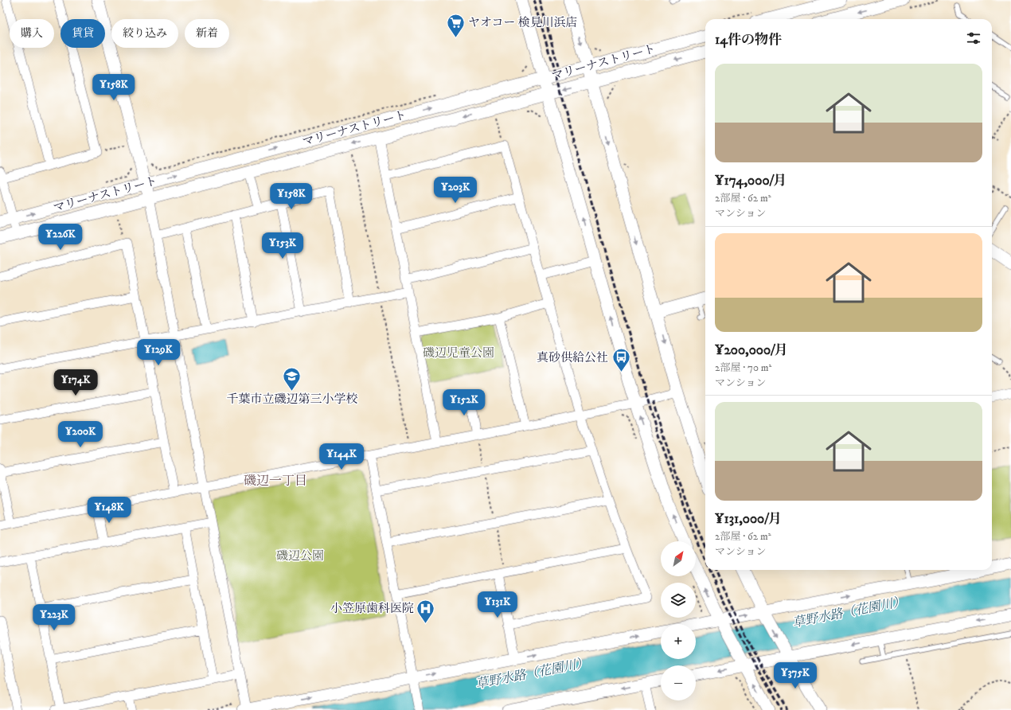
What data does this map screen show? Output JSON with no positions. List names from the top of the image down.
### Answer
{
  "streets": {
    "street": ["マリーナストリート"]
  },
  "districts": ["磯辺一丁目"],
  "water": ["草野水路（花園川）"],
  "parks": ["磯辺児童公園", "磯辺公園"],
  "places": {
    "supermarket": ["ヤオコー 検見川浜店"],
    "bus stop": ["真砂供給公社"],
    "school or university": ["千葉市立磯辺第三小学校"],
    "hospital": ["小笠原歯科医院"]
  },
  "north": "top right",
  "page": {
    "chip": [
      "購入",
      "賃貸",
      "絞り込み",
      "新着"
    ],
    "heading": "14件の物件",
    "list": [
      {
        "name": "¥174,000/月",
        "note": "2部屋 · 62 m² · マンション"
      },
      {
        "name": "¥200,000/月",
        "note": "2部屋 · 70 m² · マンション"
      },
      {
        "name": "¥131,000/月",
        "note": "2部屋 · 62 m² · マンション"
      }
    ],
    "price": [
      "¥158K",
      "¥203K",
      "¥158K",
      "¥226K",
      "¥153K",
      "¥129K",
      "¥174K",
      "¥152K",
      "¥200K",
      "¥144K",
      "¥148K",
      "¥131K",
      "¥223K",
      "¥375K"
    ],
    "map_buttons": ["+", "−"]
  }
}
